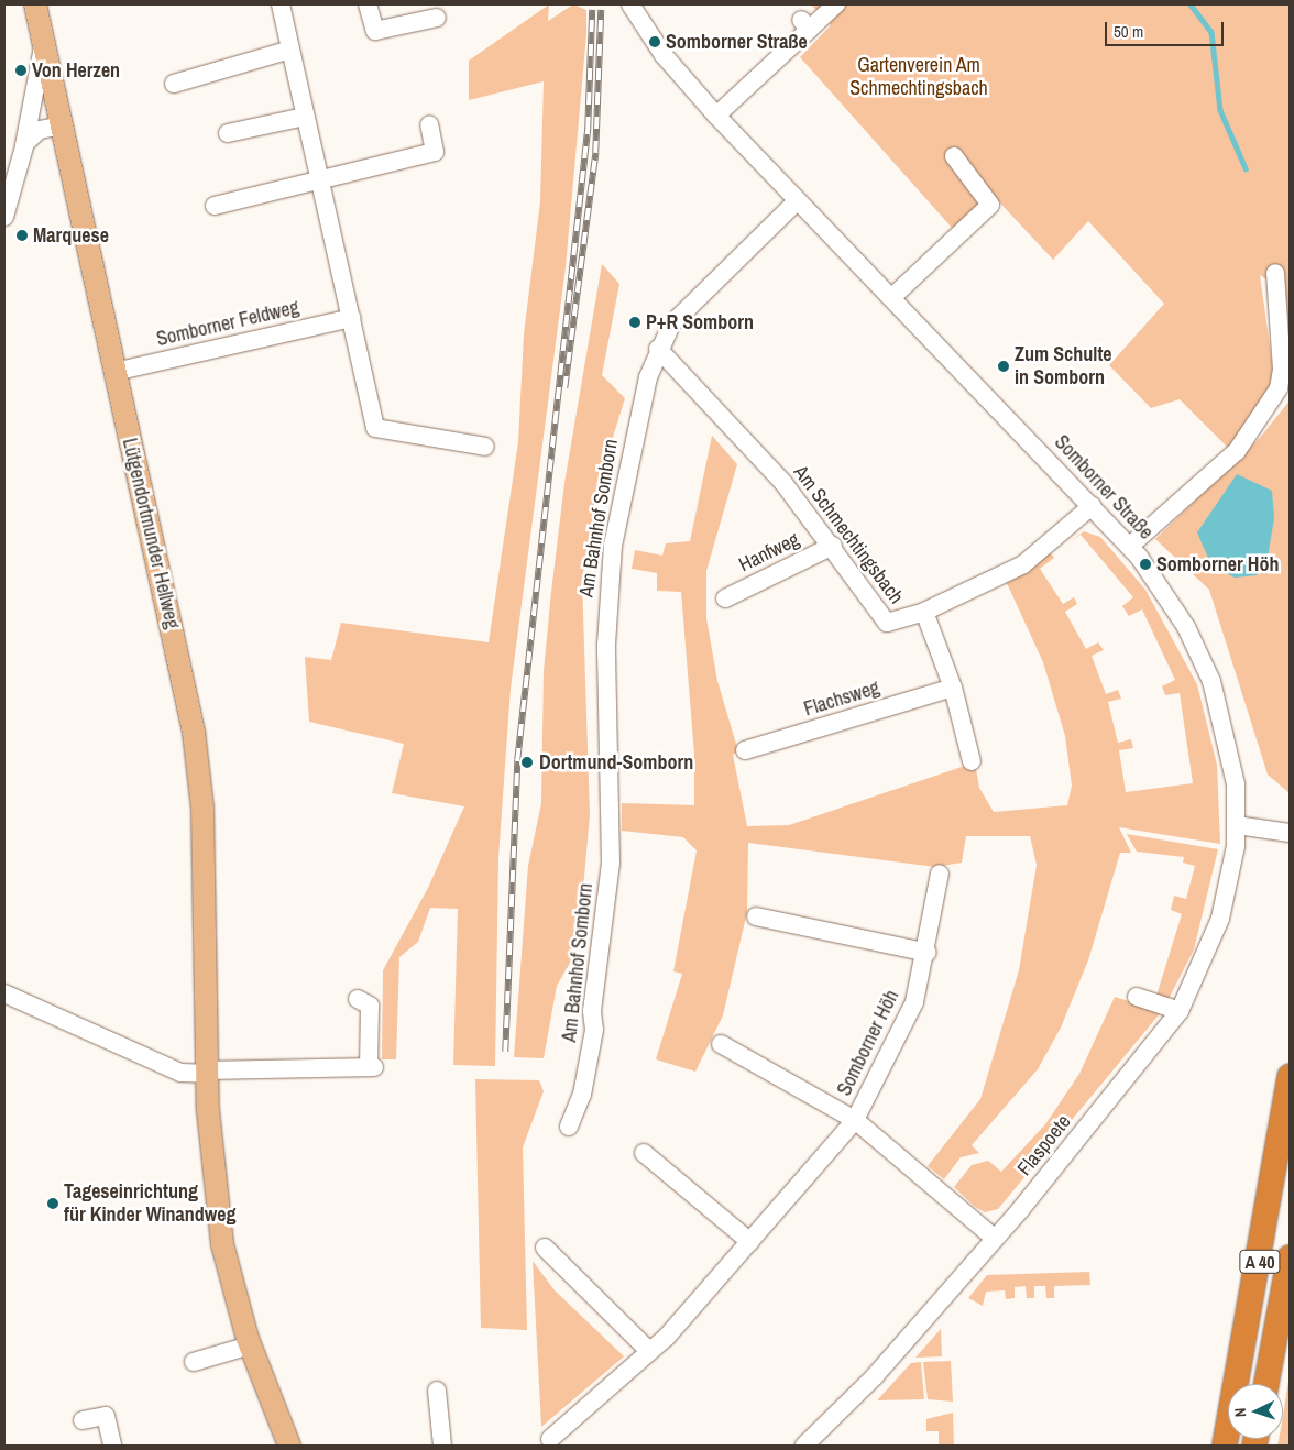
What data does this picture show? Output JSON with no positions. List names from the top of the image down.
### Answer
{
  "streets": {
    "highway": ["A 40"],
    "main road": ["Lütgendortmunder Hellweg"],
    "street": [
      "Somborner Feldweg",
      "Somborner Straße",
      "Am Bahnhof Somborn",
      "Am Schmechtingsbach",
      "Hanfweg",
      "Flachsweg",
      "Somborner Höh",
      "Flaspoete"
    ]
  },
  "crossings": [
    ["Somborner Feldweg", "Lütgendortmunder Hellweg"],
    ["Somborner Straße", "Am Bahnhof Somborn"],
    ["Somborner Straße", "Am Schmechtingsbach"],
    ["Somborner Straße", "Flaspoete"],
    ["Am Bahnhof Somborn", "Am Schmechtingsbach"],
    ["Am Schmechtingsbach", "Hanfweg"],
    ["Somborner Höh", "Flaspoete"]
  ],
  "parks": ["Gartenverein Am Schmechtingsbach"],
  "places": [
    "Somborner Straße",
    "Von Herzen",
    "Marquese",
    "P+R Somborn",
    "Zum Schulte in Somborn",
    "Somborner Höh",
    "Dortmund-Somborn",
    "Tageseinrichtung für Kinder Winandweg"
  ],
  "scale_bar": "50 m",
  "north": "left"
}
